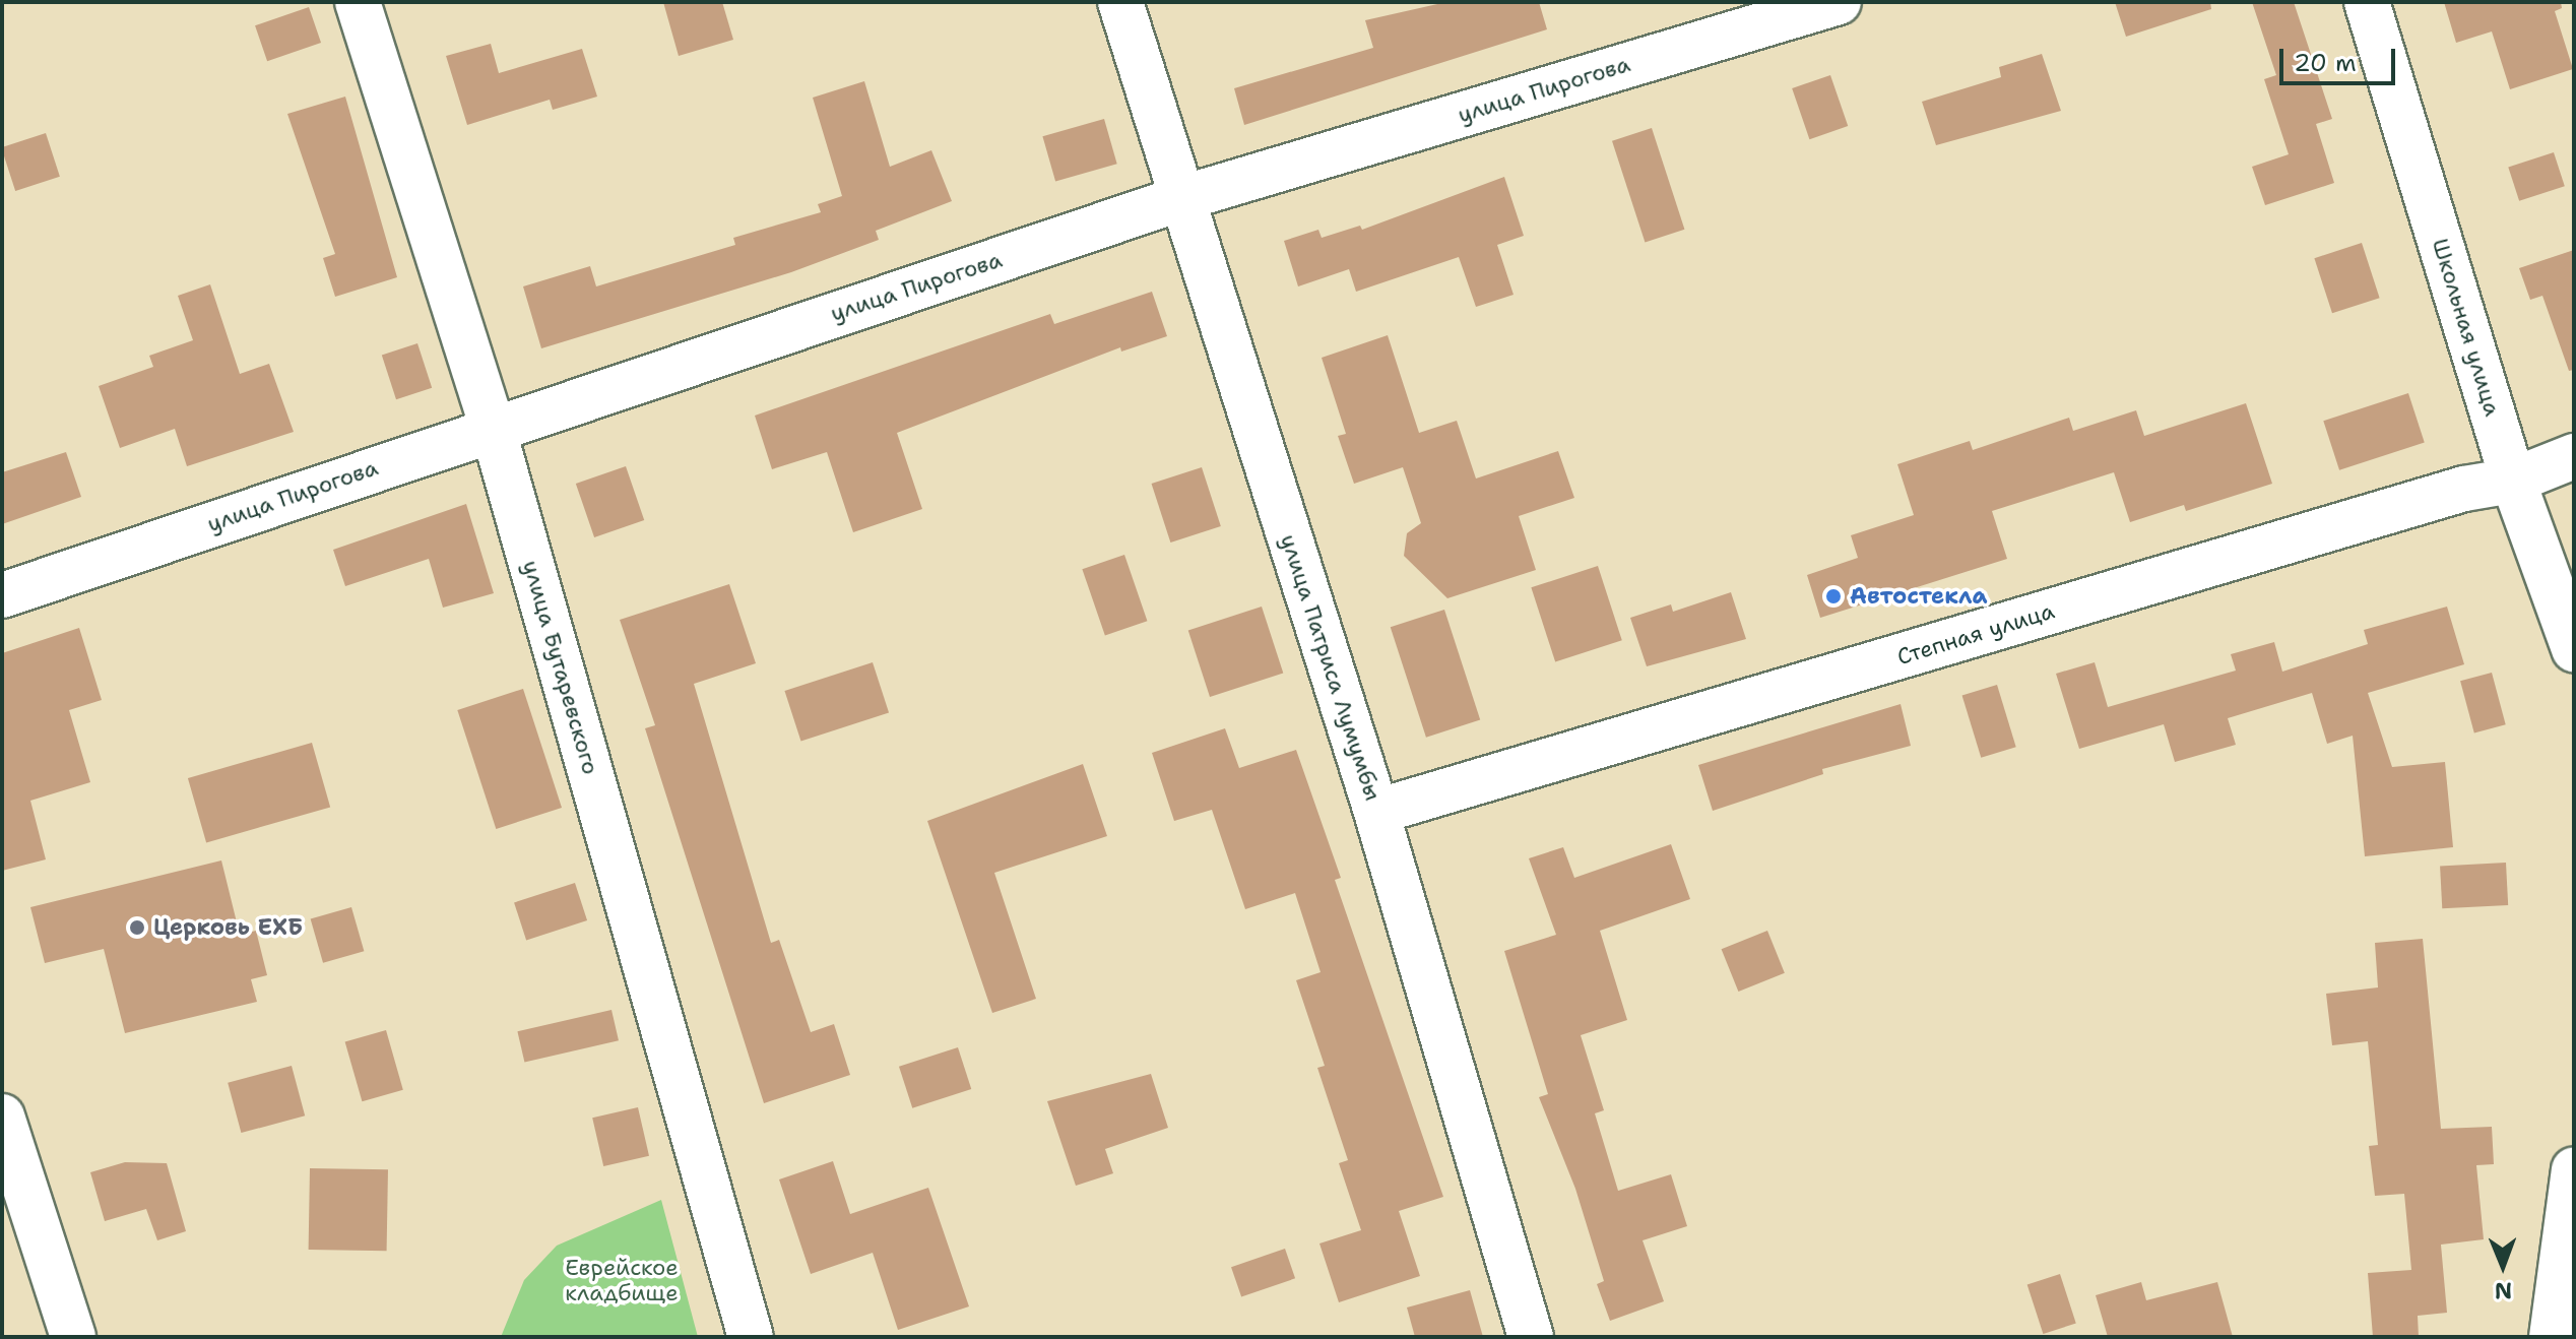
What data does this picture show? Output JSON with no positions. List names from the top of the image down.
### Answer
{
  "streets": {
    "street": [
      "улица Пирогова",
      "Школьная улица",
      "Степная улица",
      "улица Бутаревского",
      "улица Патриса Лумумбы"
    ]
  },
  "crossings": [
    ["улица Пирогова", "улица Бутаревского"],
    ["улица Пирогова", "улица Патриса Лумумбы"],
    ["Школьная улица", "Степная улица"],
    ["Степная улица", "улица Патриса Лумумбы"]
  ],
  "parks": ["Еврейское кладбище"],
  "places": ["Автостекла", "Церковь ЕХБ"],
  "scale_bar": "20 m",
  "north": "bottom"
}
